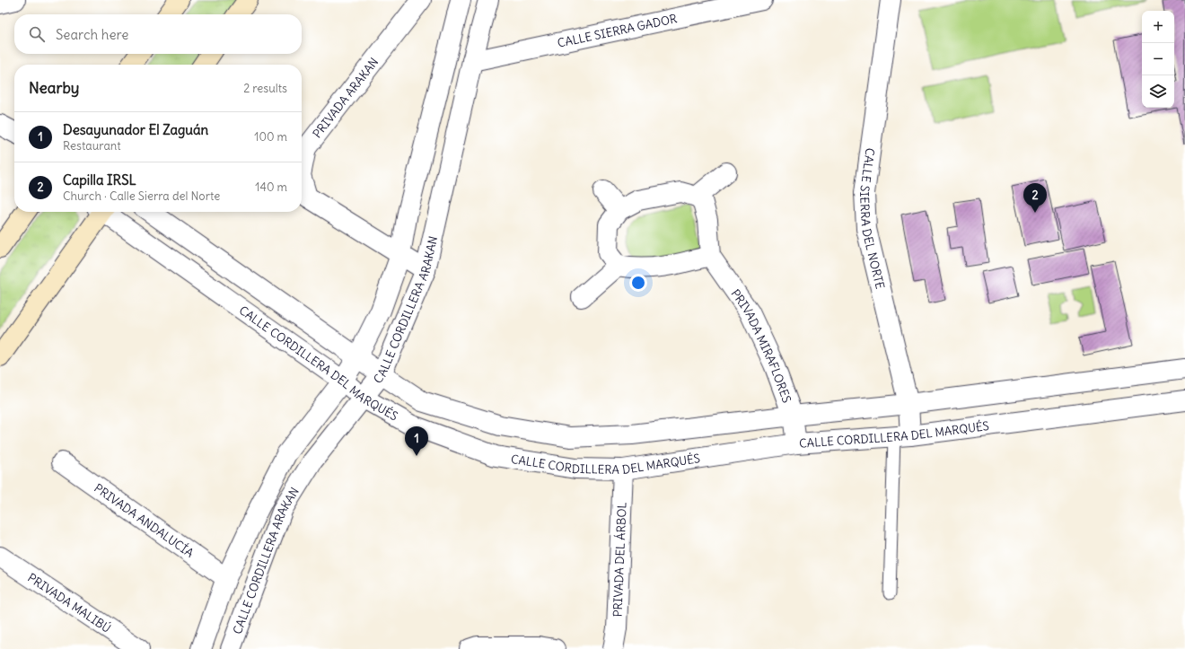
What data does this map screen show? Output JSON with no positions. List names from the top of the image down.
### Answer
{
  "streets": {
    "street": [
      "CALLE SIERRA GADOR",
      "PRIVADA ARAKAN",
      "CALLE SIERRA DEL NORTE",
      "CALLE CORDILLERA ARAKAN",
      "PRIVADA MIRAFLORES",
      "CALLE CORDILLERA DEL MARQUÉS",
      "PRIVADA ANDALUCÍA",
      "PRIVADA DEL ÁRBOL",
      "PRIVADA MALIBÚ"
    ]
  },
  "crossings": [
    ["CALLE SIERRA GADOR", "CALLE CORDILLERA ARAKAN"],
    ["PRIVADA ARAKAN", "CALLE CORDILLERA ARAKAN"],
    ["CALLE SIERRA DEL NORTE", "CALLE CORDILLERA DEL MARQUÉS"],
    ["CALLE CORDILLERA ARAKAN", "CALLE CORDILLERA DEL MARQUÉS"],
    ["CALLE CORDILLERA ARAKAN", "PRIVADA ANDALUCÍA"],
    ["PRIVADA MIRAFLORES", "CALLE CORDILLERA DEL MARQUÉS"],
    ["CALLE CORDILLERA DEL MARQUÉS", "PRIVADA DEL ÁRBOL"]
  ],
  "page": {
    "map_buttons": ["+", "−"],
    "search": "Search here",
    "heading": ["Nearby", "2 results"],
    "list": [
      {
        "mark": "1",
        "name": "Desayunador El Zaguán",
        "note": "Restaurant",
        "value": "100 m"
      },
      {
        "mark": "2",
        "name": "Capilla IRSL",
        "note": "Church · Calle Sierra del Norte",
        "value": "140 m"
      }
    ],
    "pins": ["2", "1"]
  }
}
